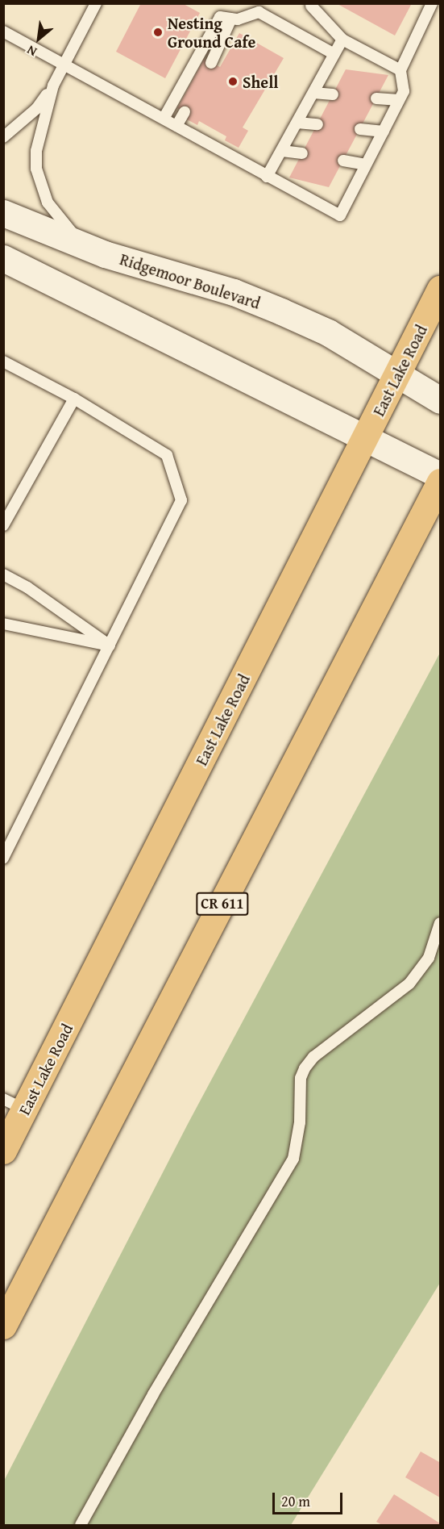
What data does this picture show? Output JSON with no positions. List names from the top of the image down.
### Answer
{
  "streets": {
    "main road": ["East Lake Road", "CR 611"],
    "street": ["Ridgemoor Boulevard"]
  },
  "crossings": [
    ["Ridgemoor Boulevard", "East Lake Road"]
  ],
  "places": ["Nesting Ground Cafe", "Shell"],
  "scale_bar": "20 m",
  "north": "bottom left"
}
